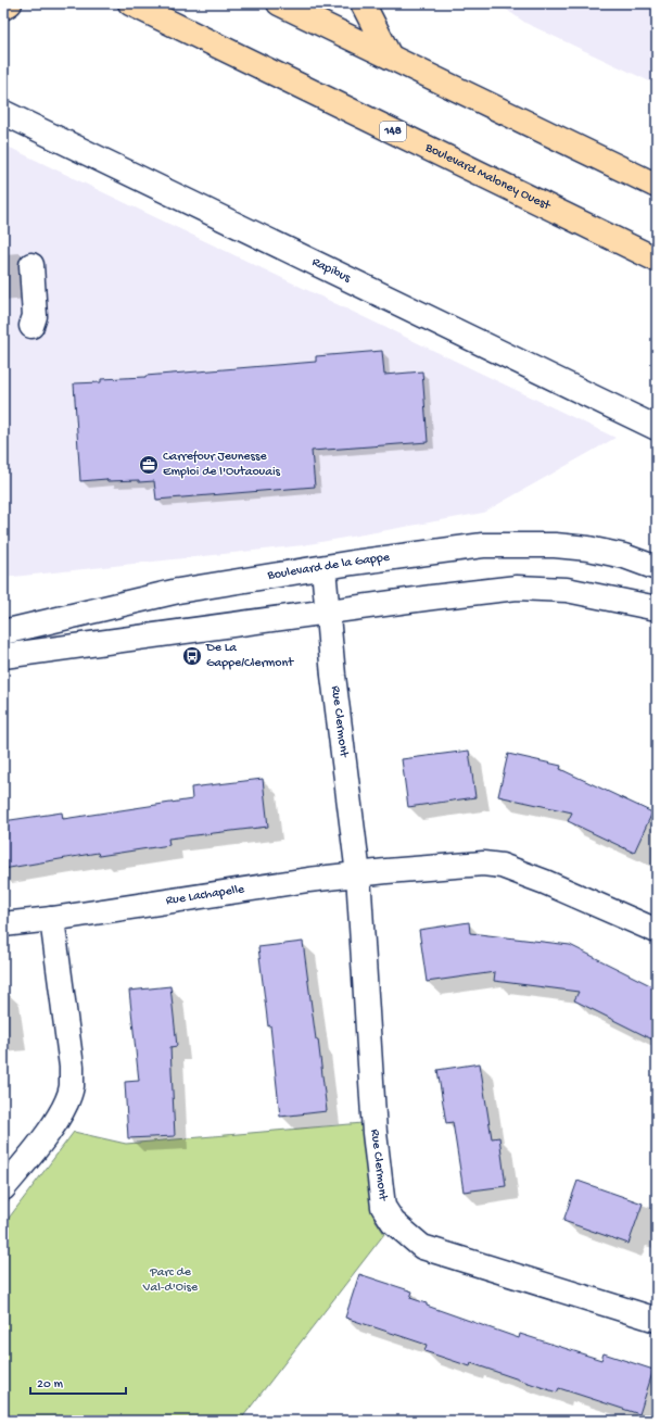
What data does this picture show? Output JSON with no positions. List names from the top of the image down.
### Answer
{
  "streets": {
    "main road": ["148", "Boulevard Maloney Ouest"],
    "street": [
      "Rapibus",
      "Boulevard de la Gappe",
      "Rue Clermont",
      "Rue Lachapelle"
    ]
  },
  "crossings": [
    ["Boulevard de la Gappe", "Rue Clermont"],
    ["Rue Clermont", "Rue Lachapelle"]
  ],
  "parks": ["Parc de Val-d'Oise"],
  "places": {
    "office": ["Carrefour Jeunesse Emploi de l'Outaouais"],
    "bus stop": ["De La Gappe/Clermont"]
  },
  "scale_bar": "20 m"
}
